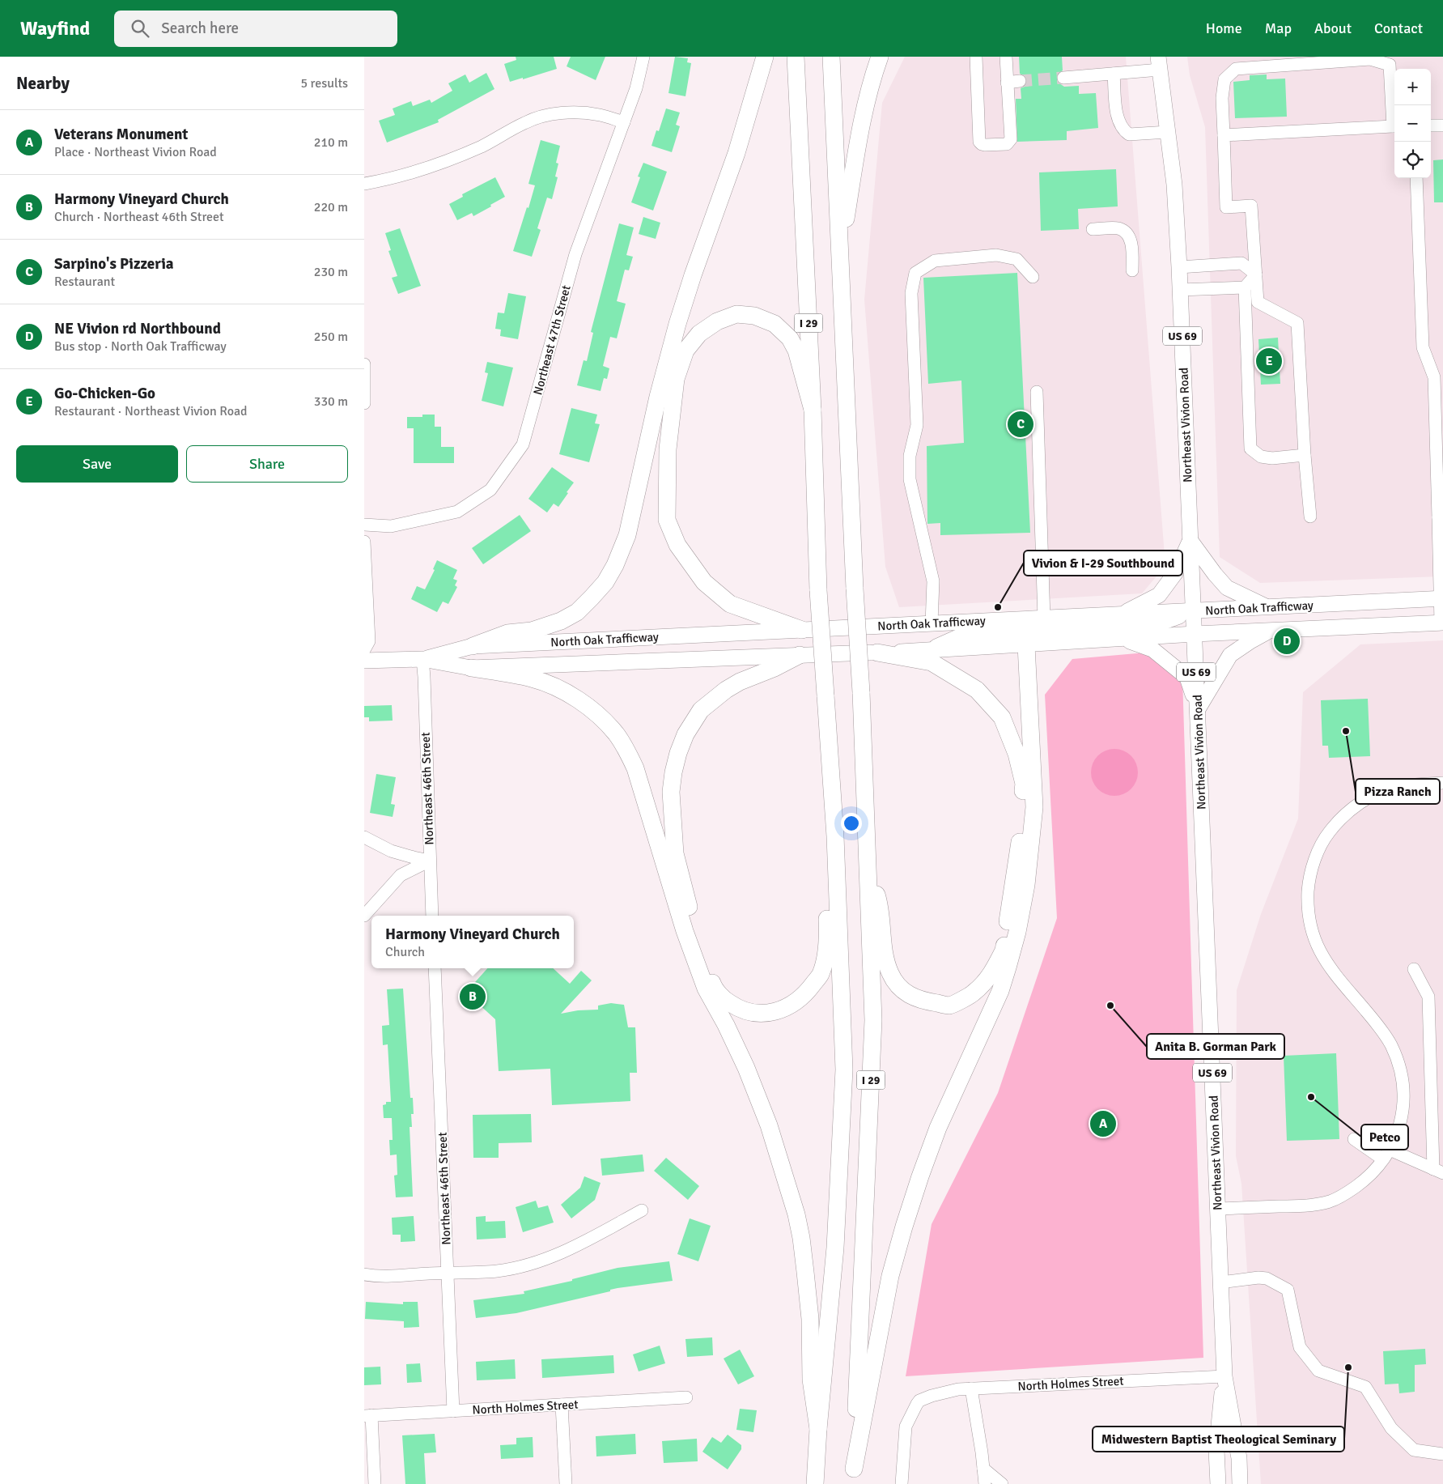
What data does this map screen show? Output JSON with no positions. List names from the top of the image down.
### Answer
{
  "streets": {
    "highway": ["I 29"],
    "main road": ["US 69", "Northeast Vivion Road", "North Oak Trafficway"],
    "street": ["Northeast 47th Street", "Northeast 46th Street", "North Holmes Street"]
  },
  "crossings": [
    ["Northeast Vivion Road", "North Oak Trafficway"],
    ["Northeast Vivion Road", "North Holmes Street"],
    ["North Oak Trafficway", "Northeast 46th Street"],
    ["Northeast 46th Street", "North Holmes Street"]
  ],
  "places": [
    "Vivion & I-29 Southbound",
    "Pizza Ranch",
    "Anita B. Gorman Park",
    "Petco",
    "Midwestern Baptist Theological Seminary"
  ],
  "page": {
    "header": "Wayfind",
    "search": "Search here",
    "nav": [
      "Home",
      "Map",
      "About",
      "Contact"
    ],
    "heading": ["Nearby", "5 results"],
    "map_buttons": ["+", "−"],
    "list": [
      {
        "mark": "A",
        "name": "Veterans Monument",
        "note": "Place · Northeast Vivion Road",
        "value": "210 m"
      },
      {
        "mark": "B",
        "name": "Harmony Vineyard Church",
        "note": "Church · Northeast 46th Street",
        "value": "220 m"
      },
      {
        "mark": "C",
        "name": "Sarpino's Pizzeria",
        "note": "Restaurant",
        "value": "230 m"
      },
      {
        "mark": "D",
        "name": "NE Vivion rd Northbound",
        "note": "Bus stop · North Oak Trafficway",
        "value": "250 m"
      },
      {
        "mark": "E",
        "name": "Go-Chicken-Go",
        "note": "Restaurant · Northeast Vivion Road",
        "value": "330 m"
      }
    ],
    "pins": [
      "E",
      "C",
      "D",
      "B",
      "A"
    ],
    "buttons": ["Save", "Share"],
    "popup": ["Harmony Vineyard Church", "Church"]
  }
}
